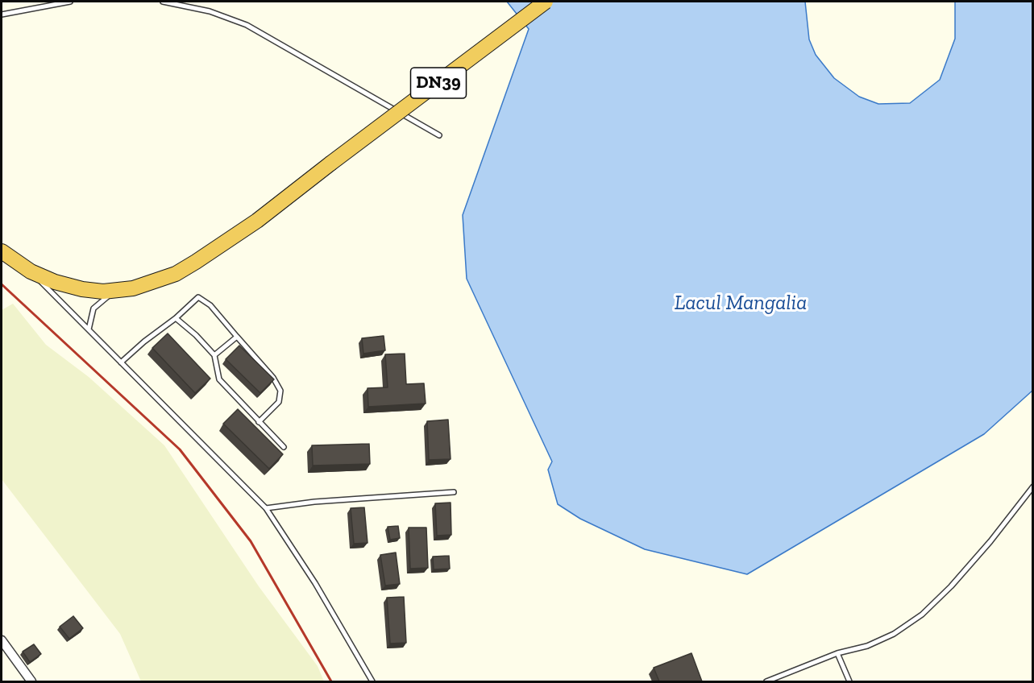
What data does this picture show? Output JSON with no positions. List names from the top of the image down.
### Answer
{
  "streets": {
    "highway": ["DN39"]
  },
  "water": ["Lacul Mangalia"]
}
